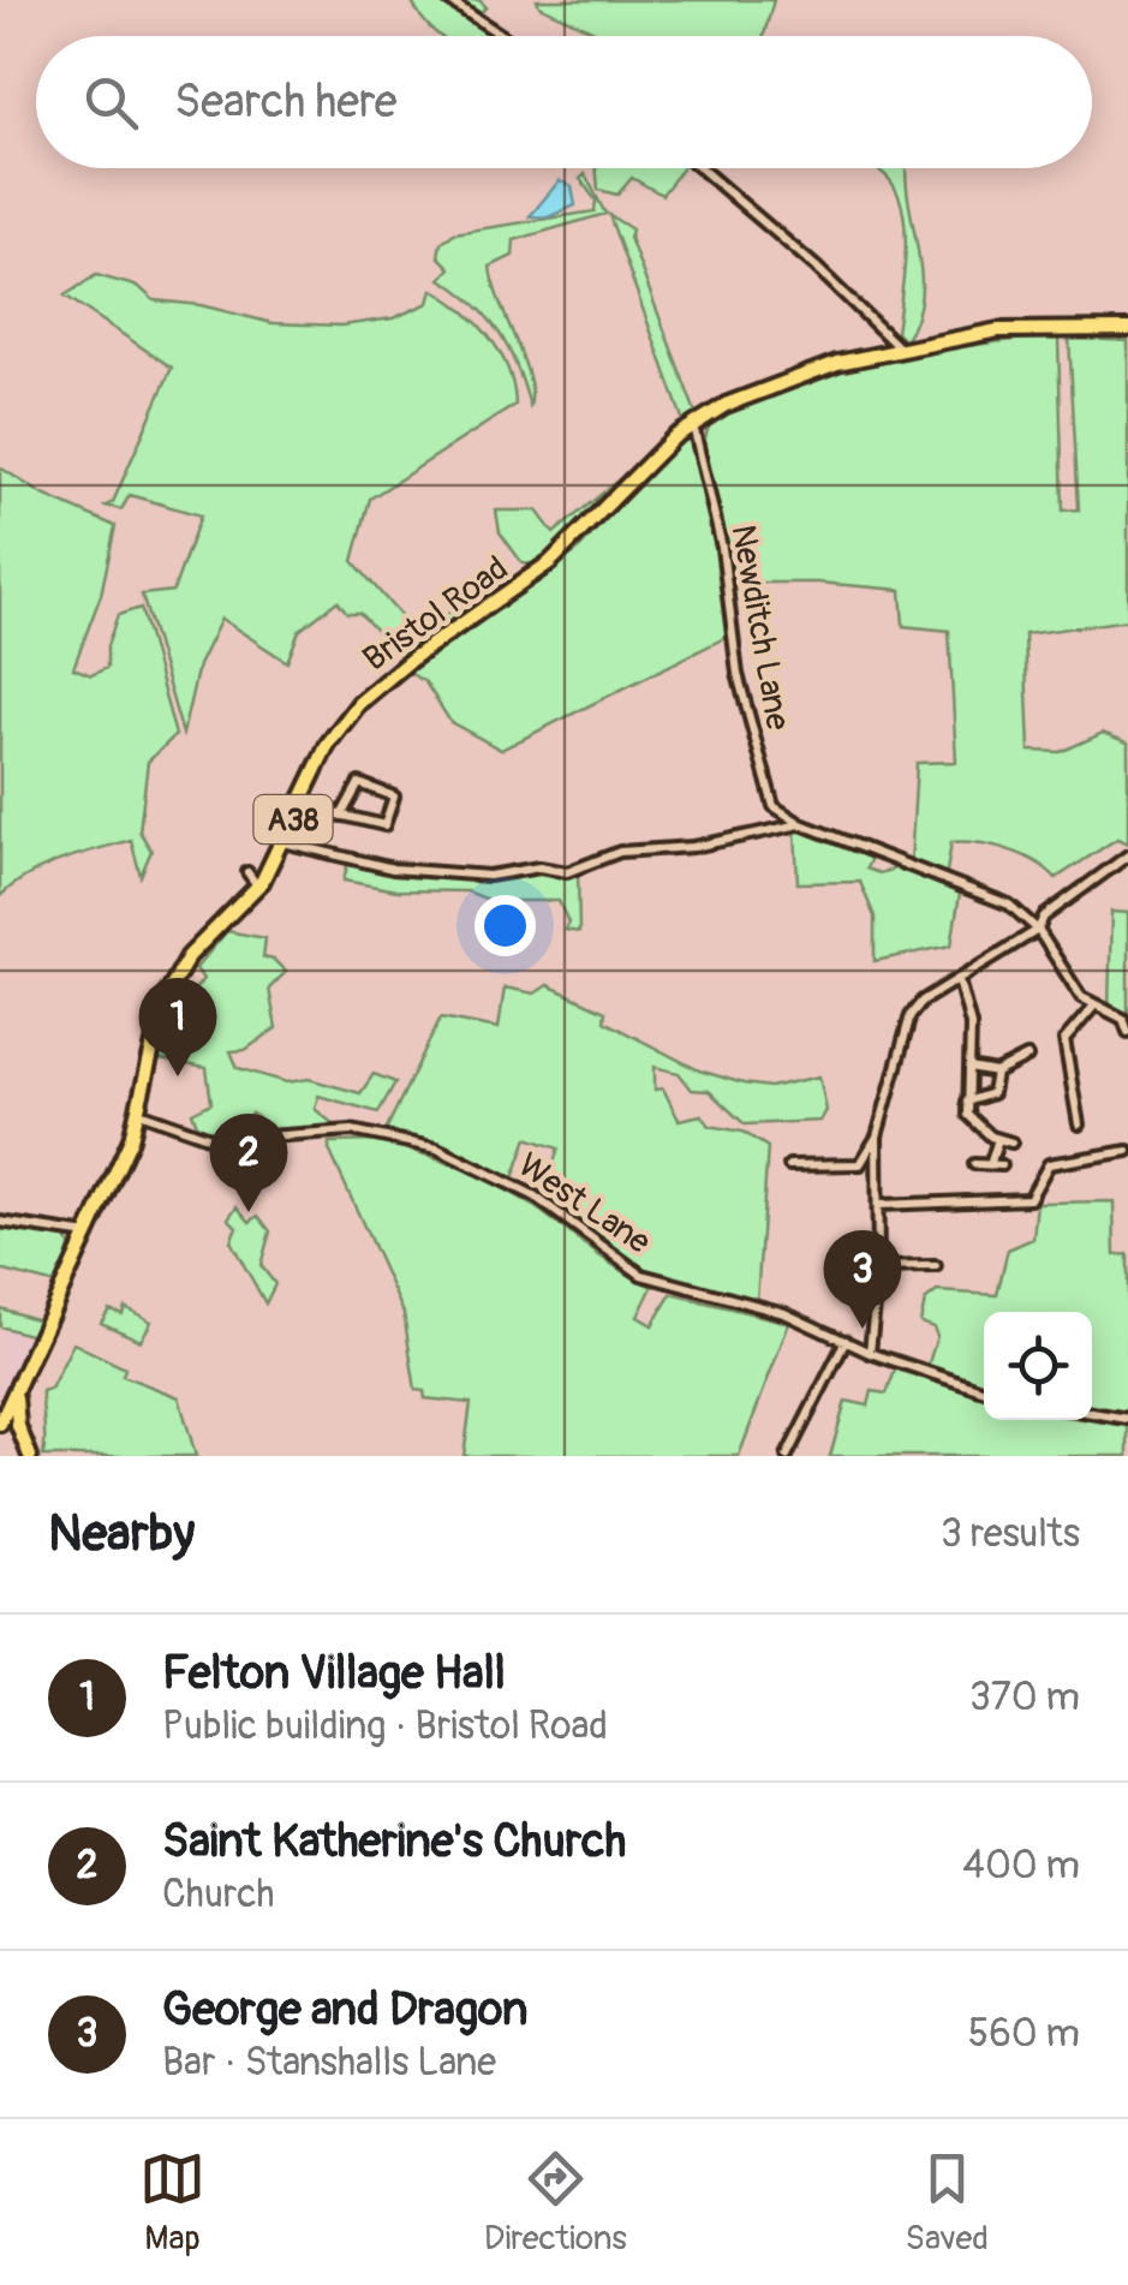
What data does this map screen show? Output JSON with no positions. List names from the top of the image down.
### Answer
{
  "streets": {
    "highway": ["Bristol Road", "A38"],
    "street": ["Newditch Lane", "West Lane"]
  },
  "crossings": [
    ["Bristol Road", "Newditch Lane"],
    ["Bristol Road", "A38"],
    ["Bristol Road", "West Lane"],
    ["Newditch Lane", "A38"]
  ],
  "page": {
    "search": "Search here",
    "pins": ["1", "2", "3"],
    "heading": ["Nearby", "3 results"],
    "list": [
      {
        "mark": "1",
        "name": "Felton Village Hall",
        "note": "Public building · Bristol Road",
        "value": "370 m"
      },
      {
        "mark": "2",
        "name": "Saint Katherine's Church",
        "note": "Church",
        "value": "400 m"
      },
      {
        "mark": "3",
        "name": "George and Dragon",
        "note": "Bar · Stanshalls Lane",
        "value": "560 m"
      }
    ],
    "nav": ["Map", "Directions", "Saved"]
  }
}
